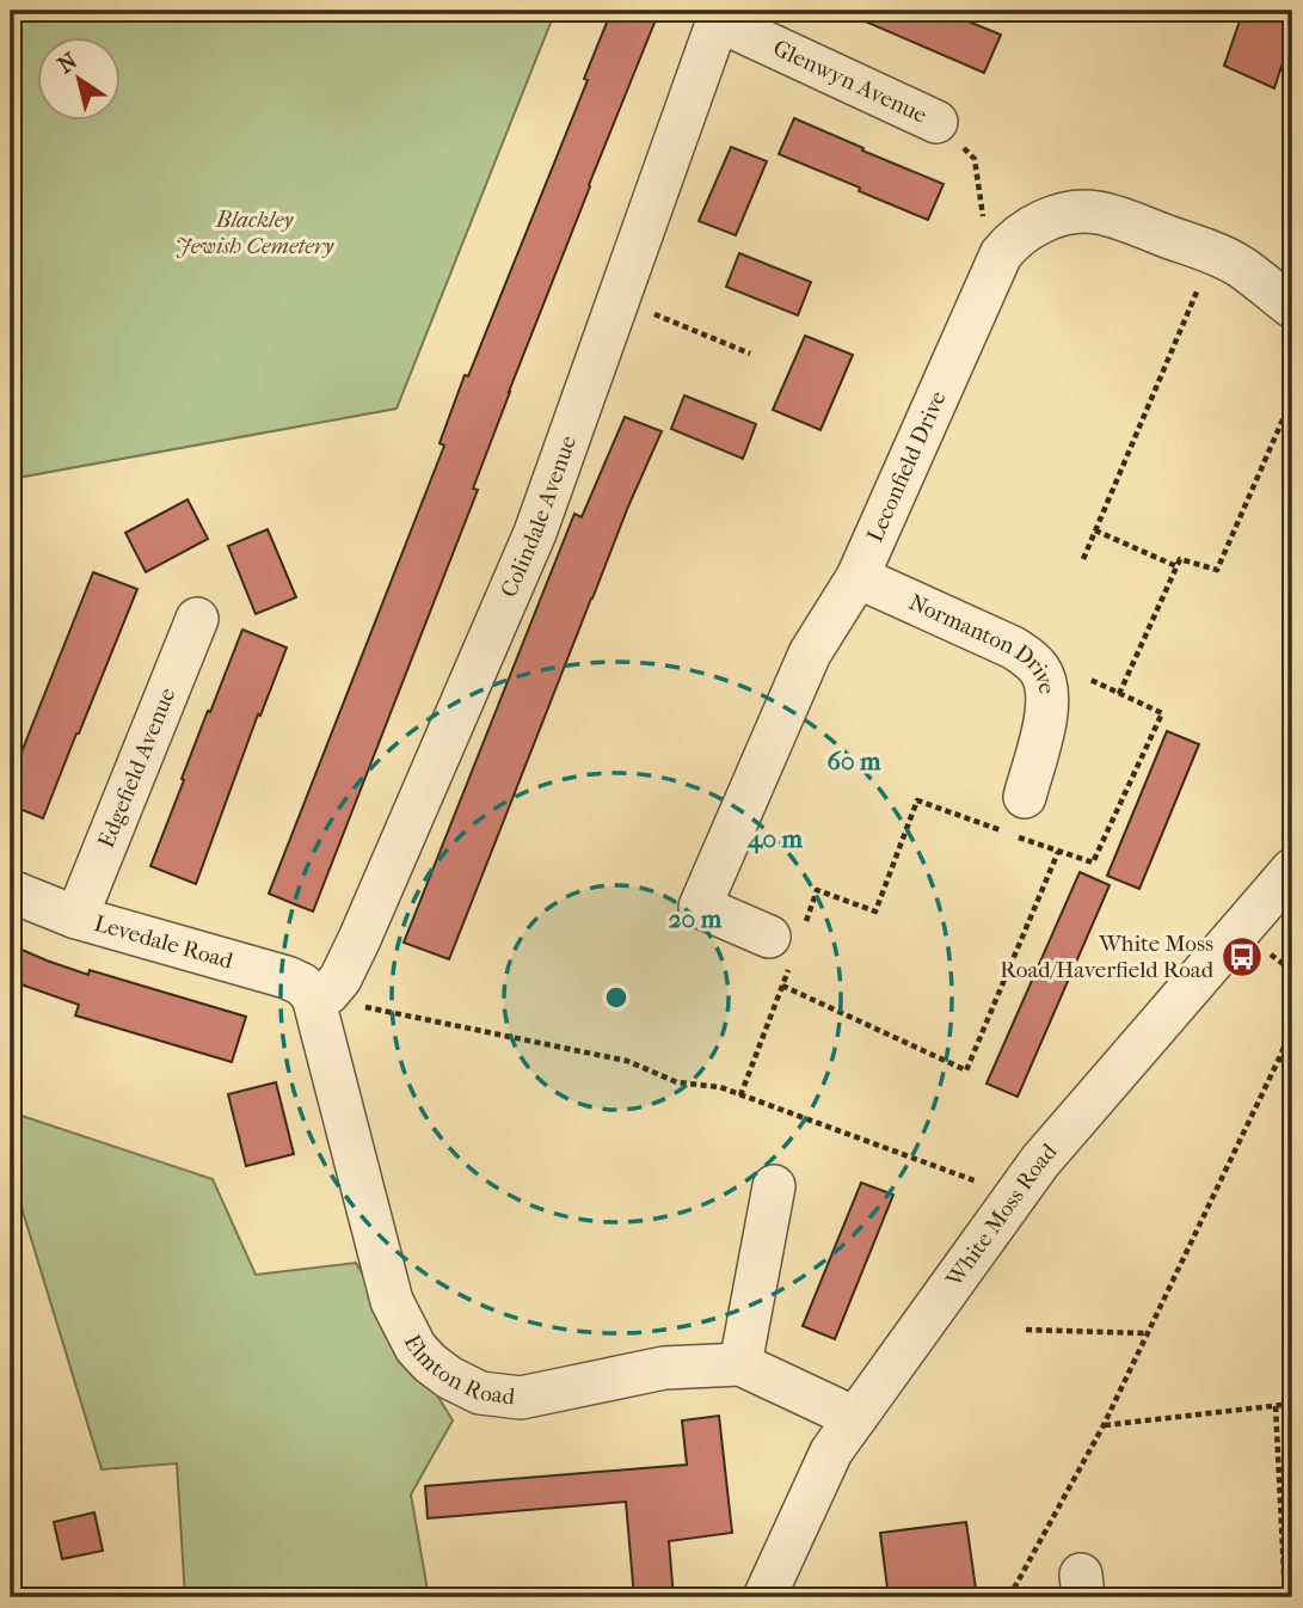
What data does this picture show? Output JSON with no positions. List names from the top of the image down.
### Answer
{
  "streets": {
    "street": [
      "Glenwyn Avenue",
      "Leconfield Drive",
      "Colindale Avenue",
      "Normanton Drive",
      "Edgefield Avenue",
      "Levedale Road",
      "White Moss Road",
      "Elmton Road"
    ]
  },
  "crossings": [
    ["Glenwyn Avenue", "Colindale Avenue"],
    ["Leconfield Drive", "Normanton Drive"],
    ["Colindale Avenue", "Levedale Road"],
    ["Colindale Avenue", "Elmton Road"],
    ["Edgefield Avenue", "Levedale Road"],
    ["Levedale Road", "Elmton Road"],
    ["White Moss Road", "Elmton Road"]
  ],
  "parks": ["Blackley Jewish Cemetery"],
  "places": {
    "bus stop": ["White Moss Road/Haverfield Road"]
  },
  "north": "top left",
  "rings": ["60 m", "40 m", "20 m"]
}
